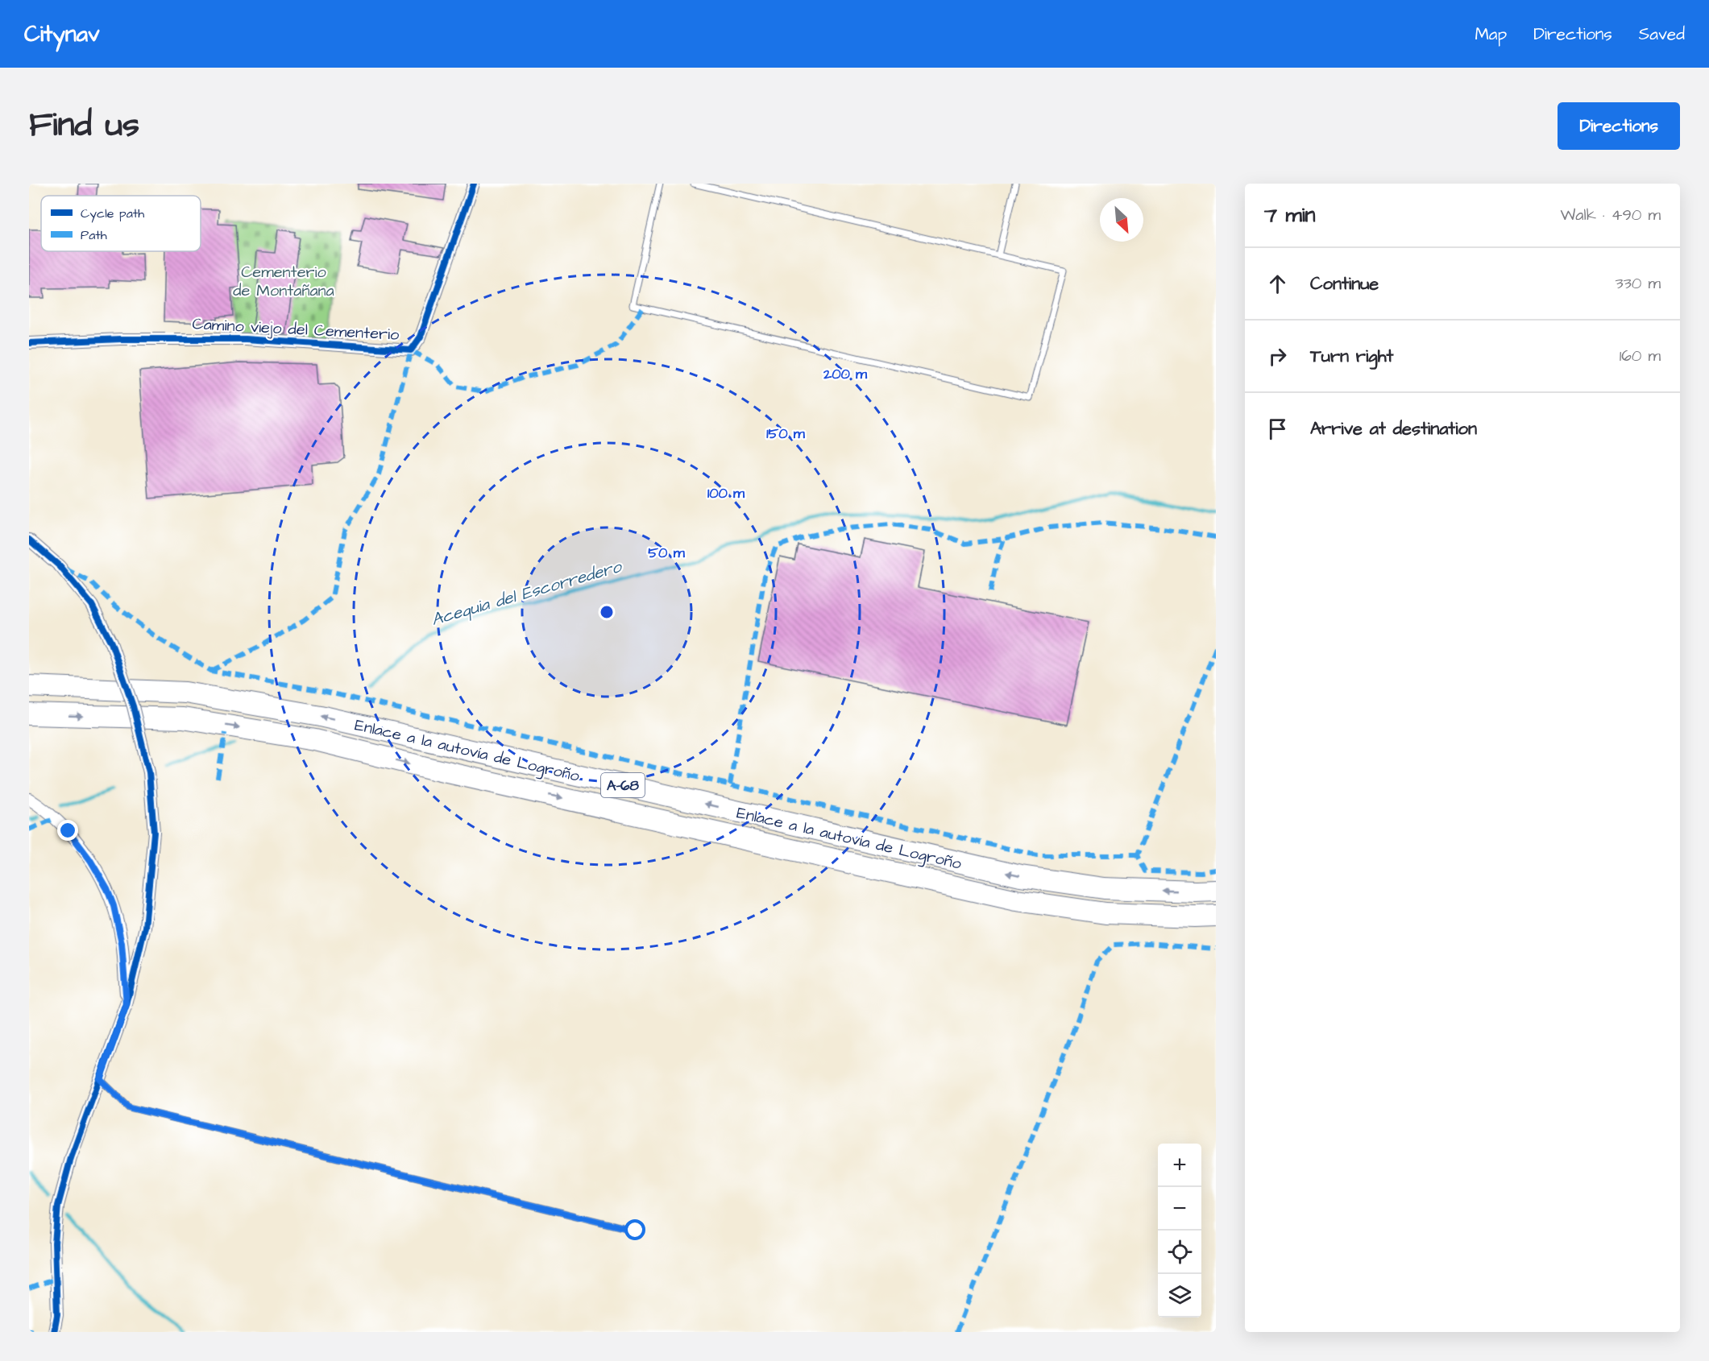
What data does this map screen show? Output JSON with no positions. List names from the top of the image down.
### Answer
{
  "streets": {
    "highway": ["Enlace a la autovía de Logroño", "A-68"],
    "street": ["Camino viejo del Cementerio"]
  },
  "water": ["Acequia del Escorredero"],
  "parks": ["Cementerio de Montañana"],
  "legend": ["Cycle path", "Path"],
  "north": "bottom right",
  "page": {
    "header": "Citynav",
    "nav": ["Map", "Directions", "Saved"],
    "title": "Find us",
    "buttons": "Directions",
    "heading": ["7 min", "Walk · 490 m"],
    "list": [
      ["Continue", "330 m"],
      ["Turn right", "160 m"],
      "Arrive at destination"
    ],
    "map_buttons": ["+", "−"]
  },
  "rings": [
    "200 m",
    "150 m",
    "100 m",
    "50 m"
  ]
}
